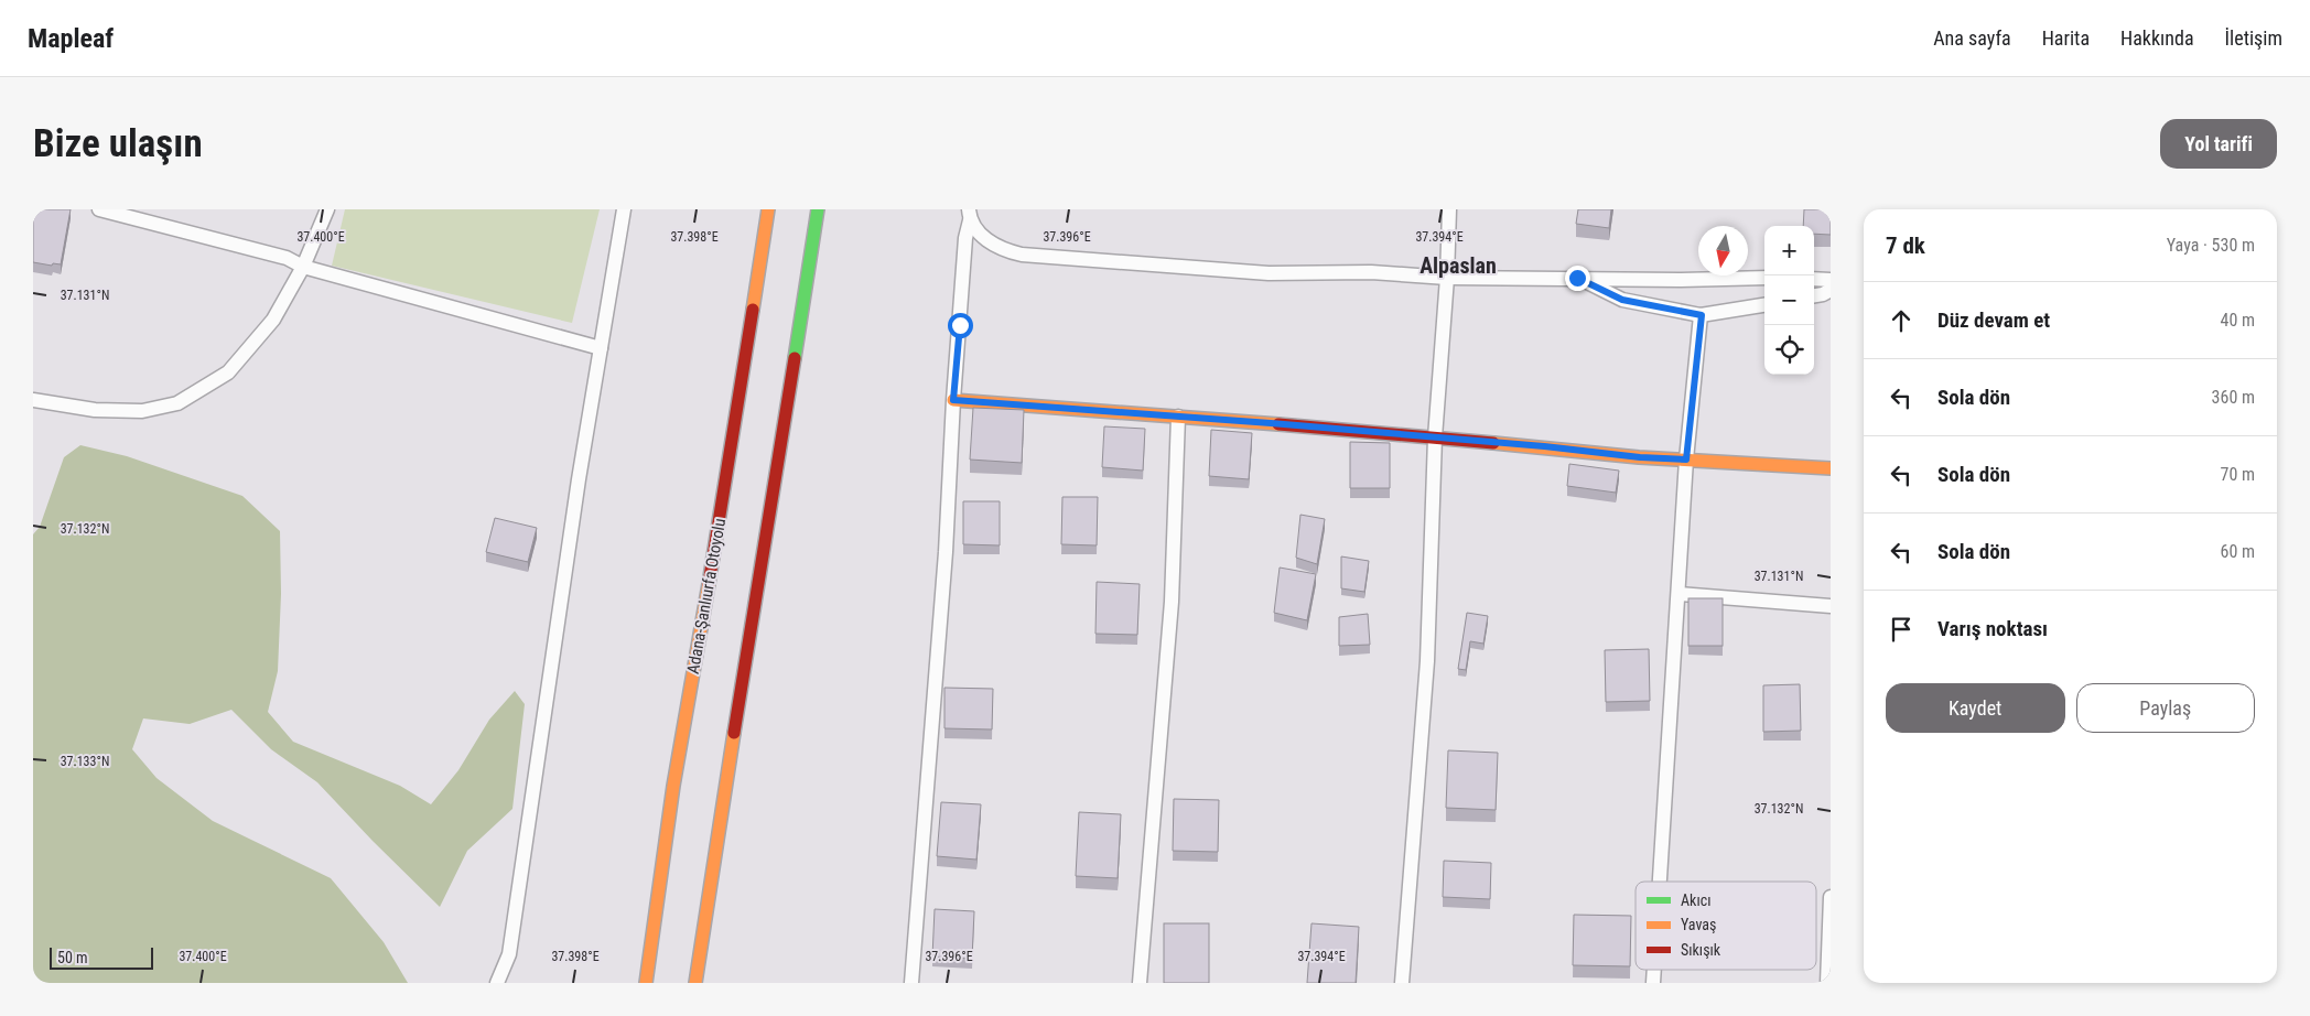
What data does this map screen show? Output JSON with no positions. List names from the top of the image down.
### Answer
{
  "streets": {
    "main road": ["Adana-Şanlıurfa Otoyolu"]
  },
  "districts": ["Alpaslan"],
  "legend": ["Akıcı", "Yavaş", "Sıkışık"],
  "scale_bar": "50 m",
  "north": "bottom",
  "page": {
    "header": "Mapleaf",
    "nav": [
      "Ana sayfa",
      "Harita",
      "Hakkında",
      "İletişim"
    ],
    "buttons": [
      "Yol tarifi",
      ["Kaydet", "Paylaş"]
    ],
    "title": "Bize ulaşın",
    "heading": ["7 dk", "Yaya · 530 m"],
    "map_buttons": ["+", "−"],
    "list": [
      ["Düz devam et", "40 m"],
      ["Sola dön", "360 m"],
      ["Sola dön", "70 m"],
      ["Sola dön", "60 m"],
      "Varış noktası"
    ],
    "scale": "50 m"
  },
  "coordinates": [
    "37.400°E",
    "37.398°E",
    "37.396°E",
    "37.394°E",
    "37.131°N",
    "37.132°N",
    "37.133°N"
  ]
}
